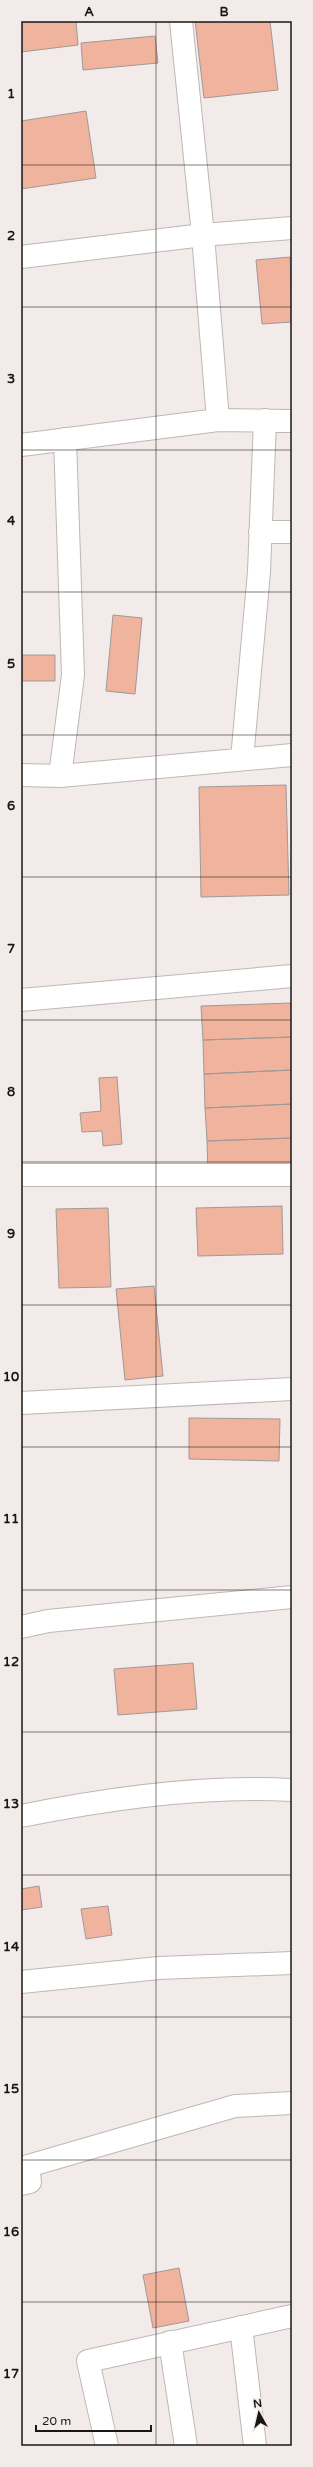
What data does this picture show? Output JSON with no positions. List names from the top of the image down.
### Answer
{
  "scale_bar": "20 m",
  "north": "top",
  "grid": {
    "columns": ["A", "B"],
    "rows": [
      "1",
      "2",
      "3",
      "4",
      "5",
      "6",
      "7",
      "8",
      "9",
      "10",
      "11",
      "12",
      "13",
      "14",
      "15",
      "16",
      "17"
    ]
  }
}
